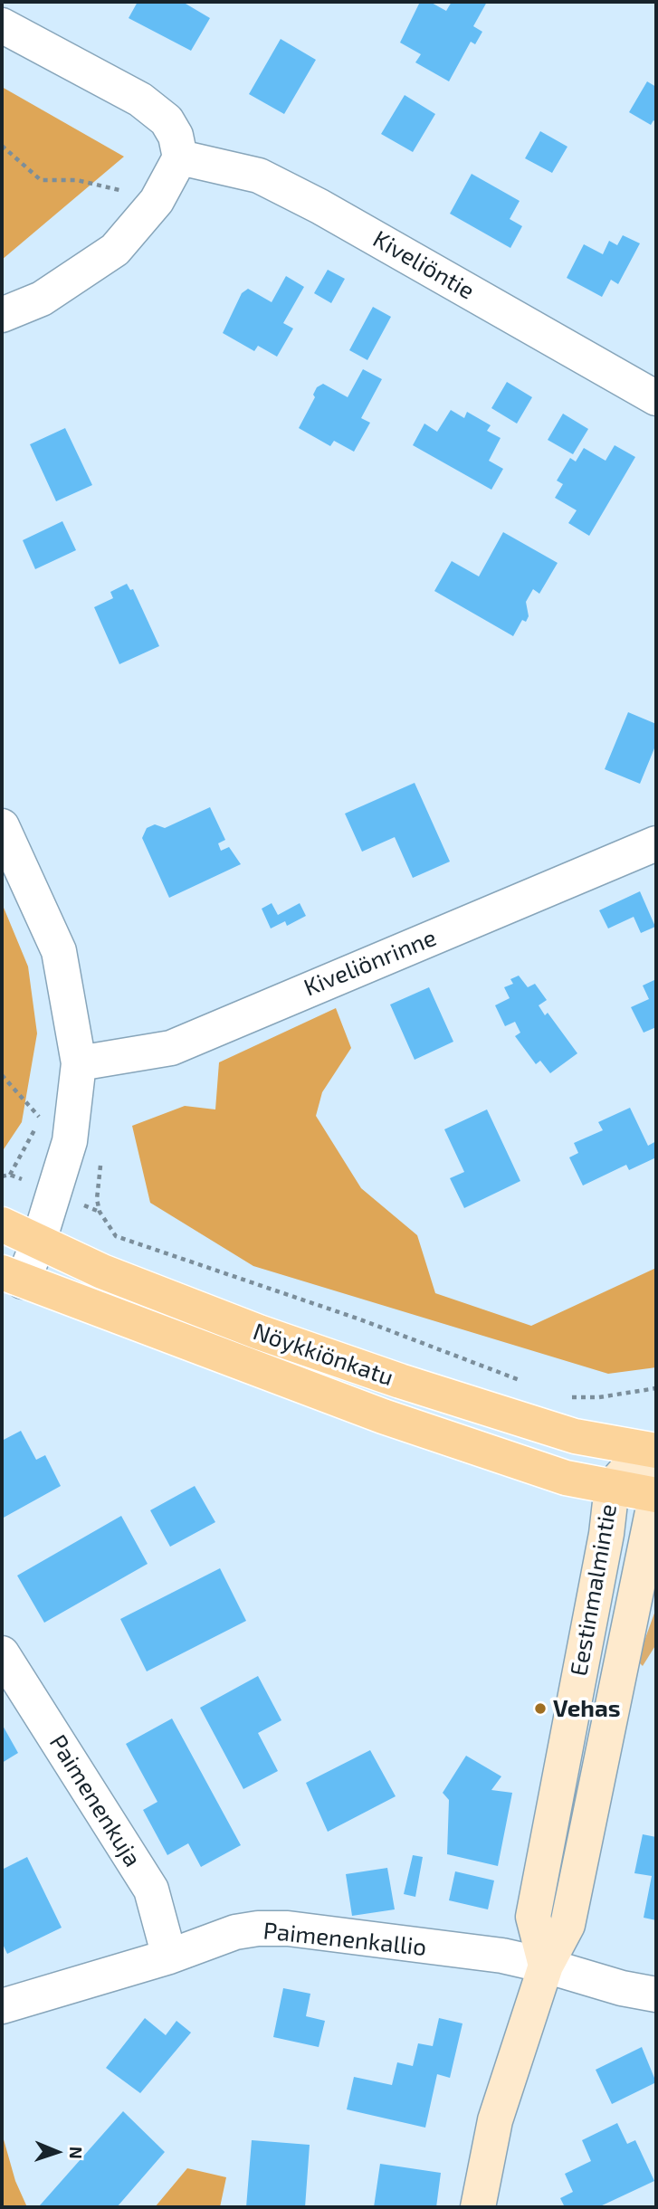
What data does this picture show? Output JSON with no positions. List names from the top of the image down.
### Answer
{
  "streets": {
    "main road": ["Nöykkiönkatu"],
    "street": [
      "Kiveliöntie",
      "Kiveliönrinne",
      "Eestinmalmintie",
      "Paimenenkuja",
      "Paimenenkallio"
    ]
  },
  "crossings": [
    ["Nöykkiönkatu", "Eestinmalmintie"],
    ["Eestinmalmintie", "Paimenenkallio"],
    ["Paimenenkuja", "Paimenenkallio"]
  ],
  "places": ["Vehas"],
  "north": "right"
}
